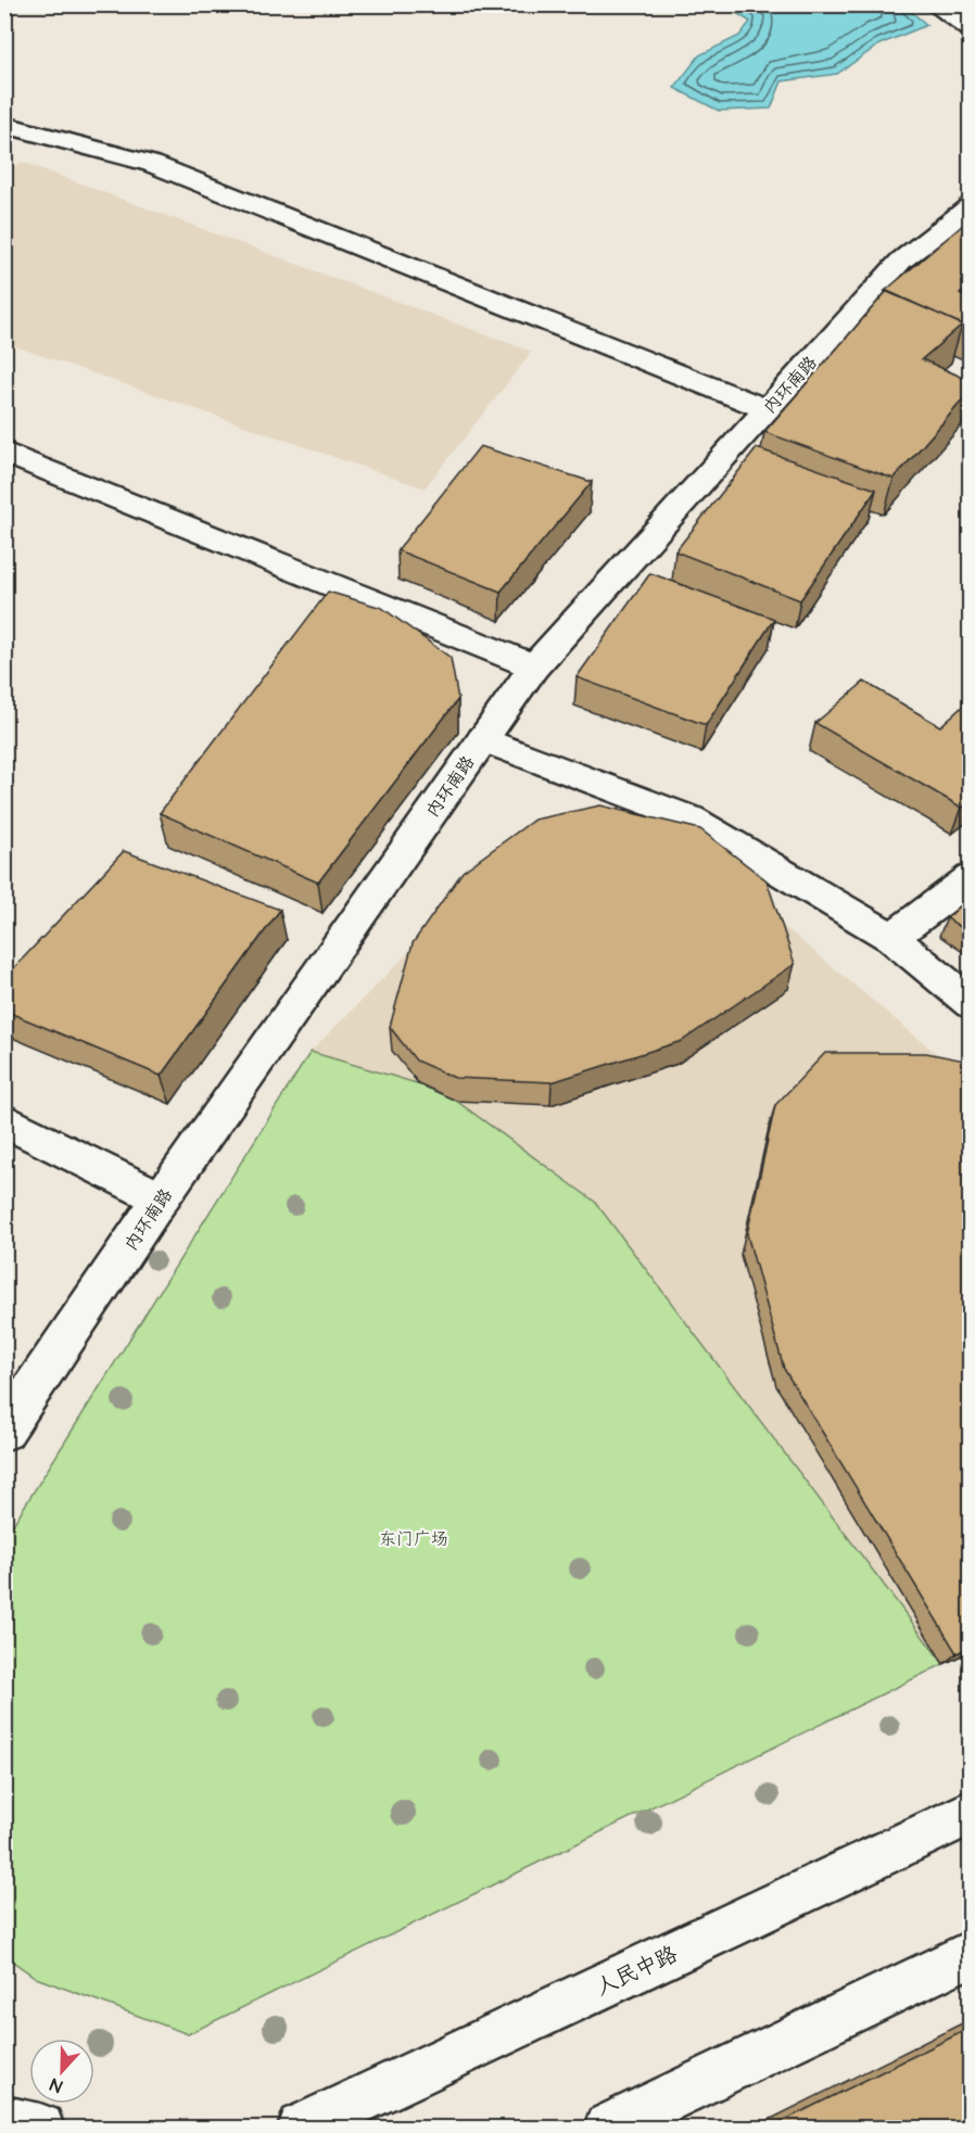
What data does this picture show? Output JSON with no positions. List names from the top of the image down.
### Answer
{
  "streets": {
    "main road": ["内环南路", "人民中路"]
  },
  "parks": ["东门广场"],
  "north": "bottom"
}
